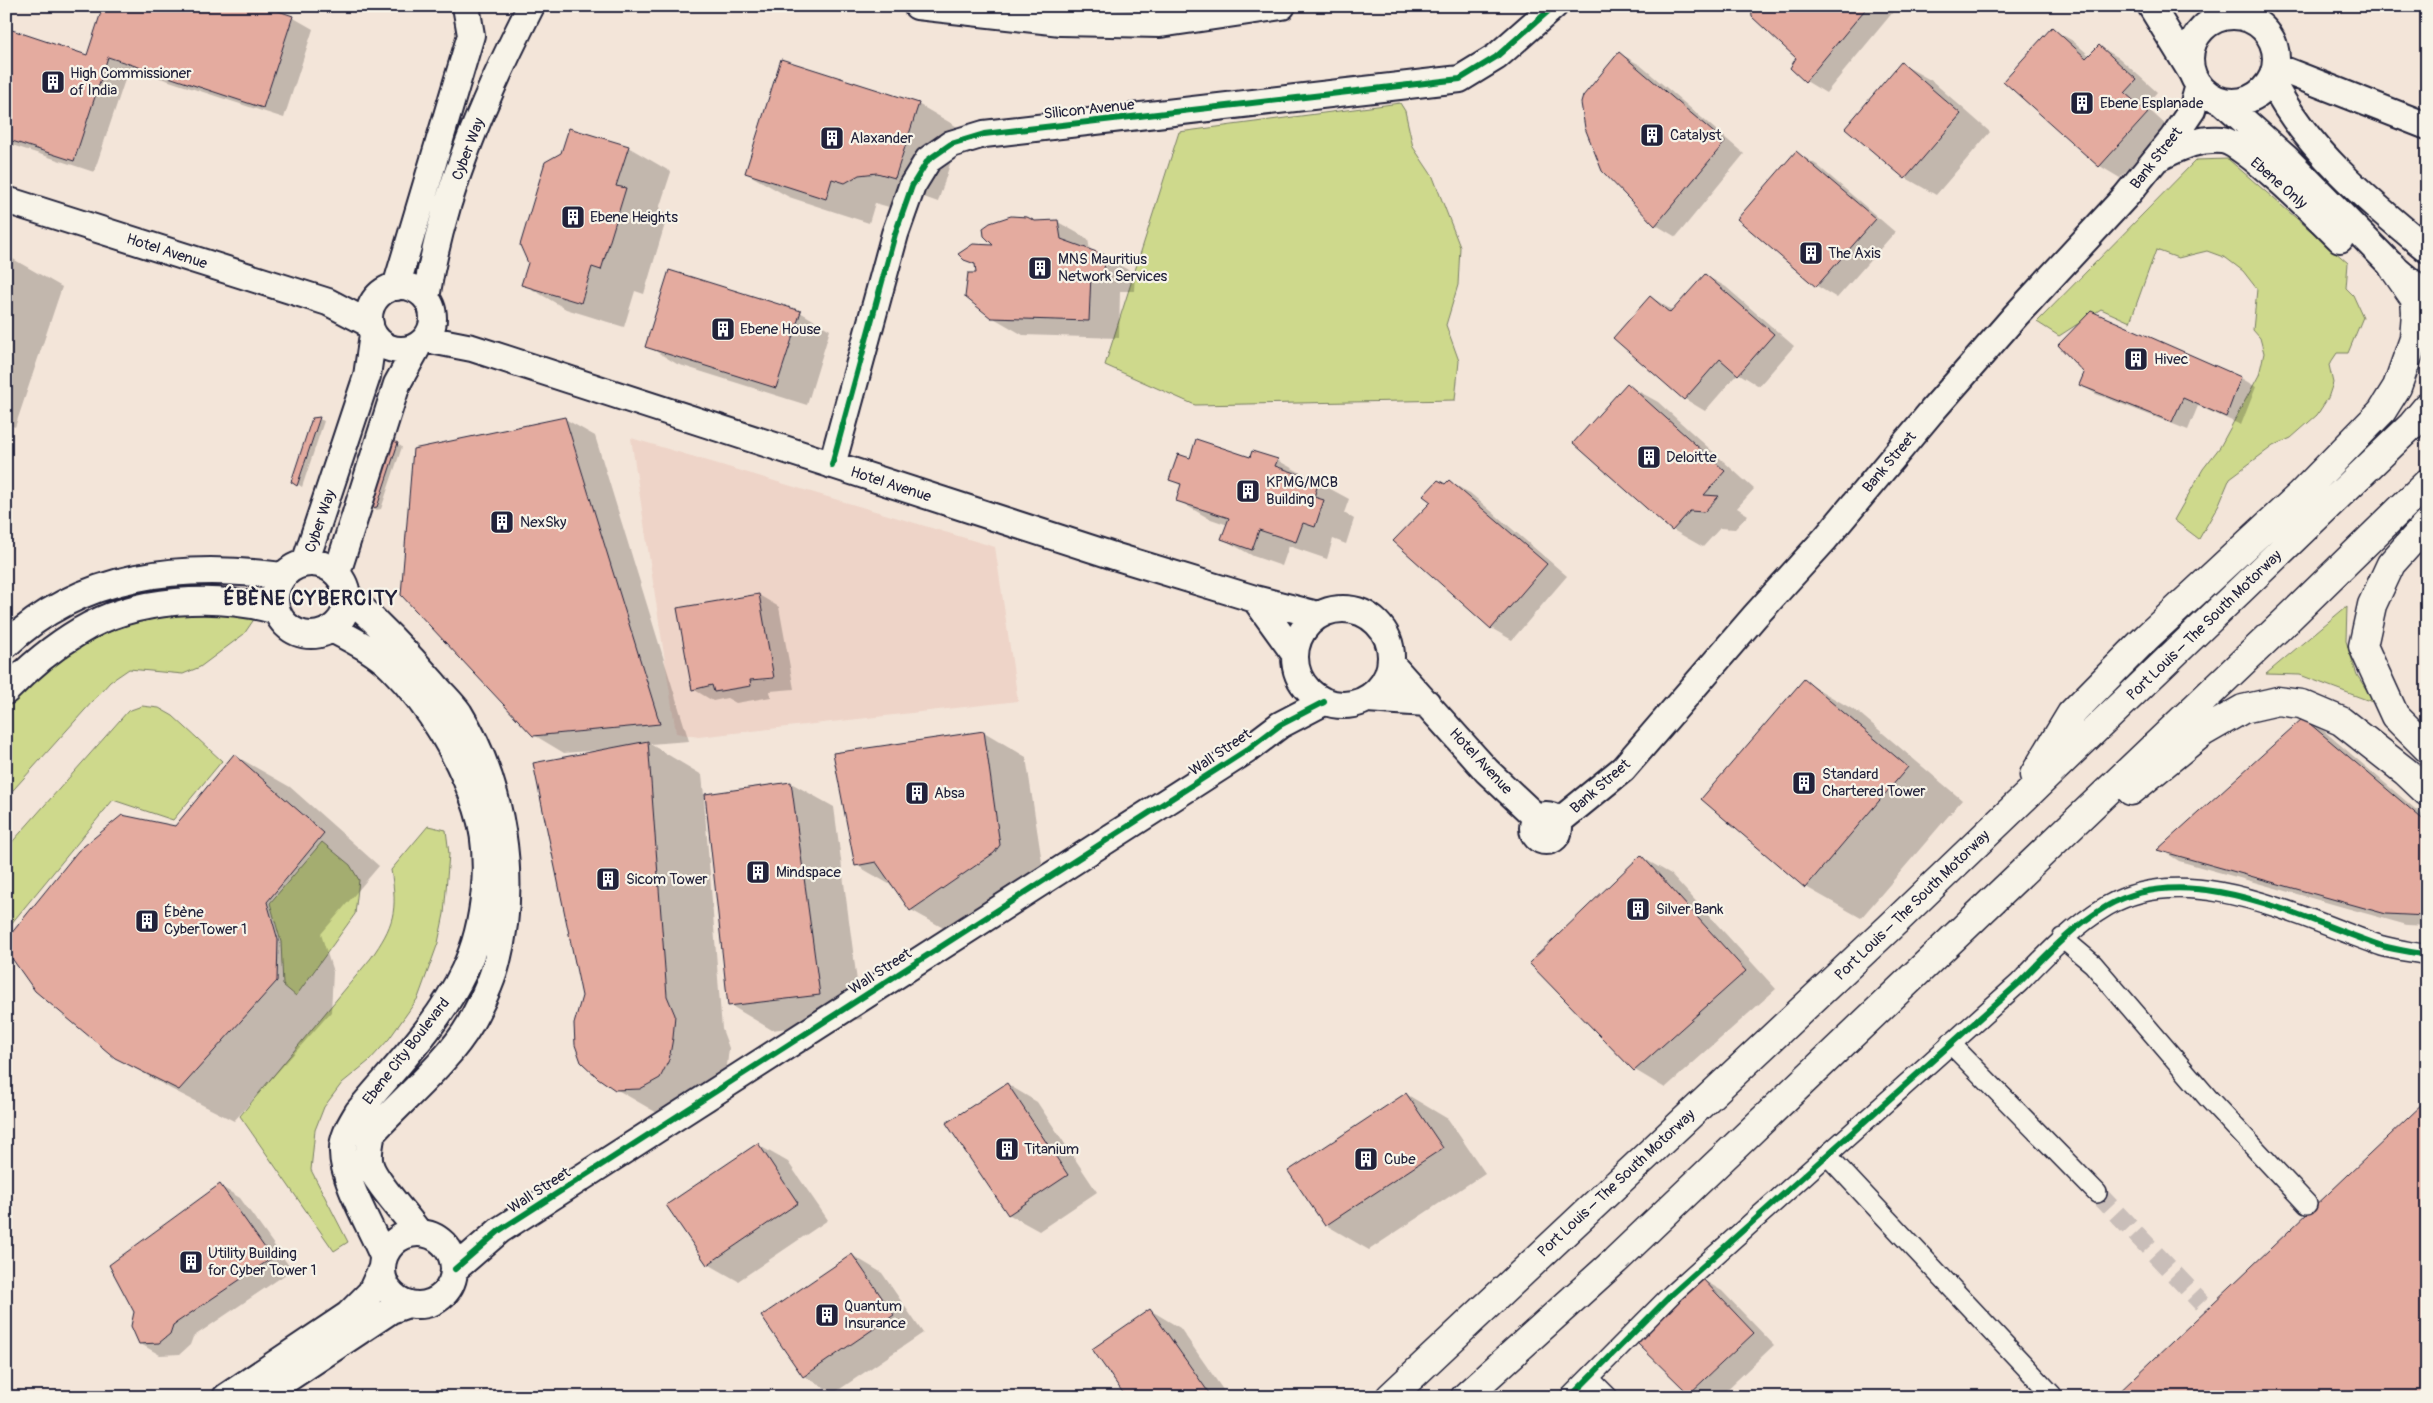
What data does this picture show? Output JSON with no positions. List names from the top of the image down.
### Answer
{
  "streets": {
    "highway": ["Port Louis – The South Motorway"],
    "street": [
      "Silicon Avenue",
      "Cyber Way",
      "Bank Street",
      "Ebene Only",
      "Hotel Avenue",
      "Wall Street",
      "Ebene City Boulevard"
    ]
  },
  "crossings": [
    ["Silicon Avenue", "Hotel Avenue"],
    ["Cyber Way", "Hotel Avenue"],
    ["Cyber Way", "Ebene City Boulevard"],
    ["Bank Street", "Ebene Only"],
    ["Bank Street", "Hotel Avenue"],
    ["Hotel Avenue", "Wall Street"],
    ["Wall Street", "Ebene City Boulevard"]
  ],
  "districts": ["ÉBÈNE CYBERCITY"],
  "places": {
    "building": [
      "High Commissioner of India",
      "Ebene Esplanade",
      "Catalyst",
      "Alaxander",
      "Ebene Heights",
      "The Axis",
      "MNS Mauritius Network Services",
      "Ebene House",
      "Hivec",
      "Deloitte",
      "KPMG/MCB Building",
      "NexSky",
      "Standard Chartered Tower",
      "Absa",
      "Mindspace",
      "Sicom Tower",
      "Silver Bank",
      "Ébène CyberTower 1",
      "Titanium",
      "Cube",
      "Utility Building for Cyber Tower 1",
      "Quantum Insurance"
    ]
  }
}
